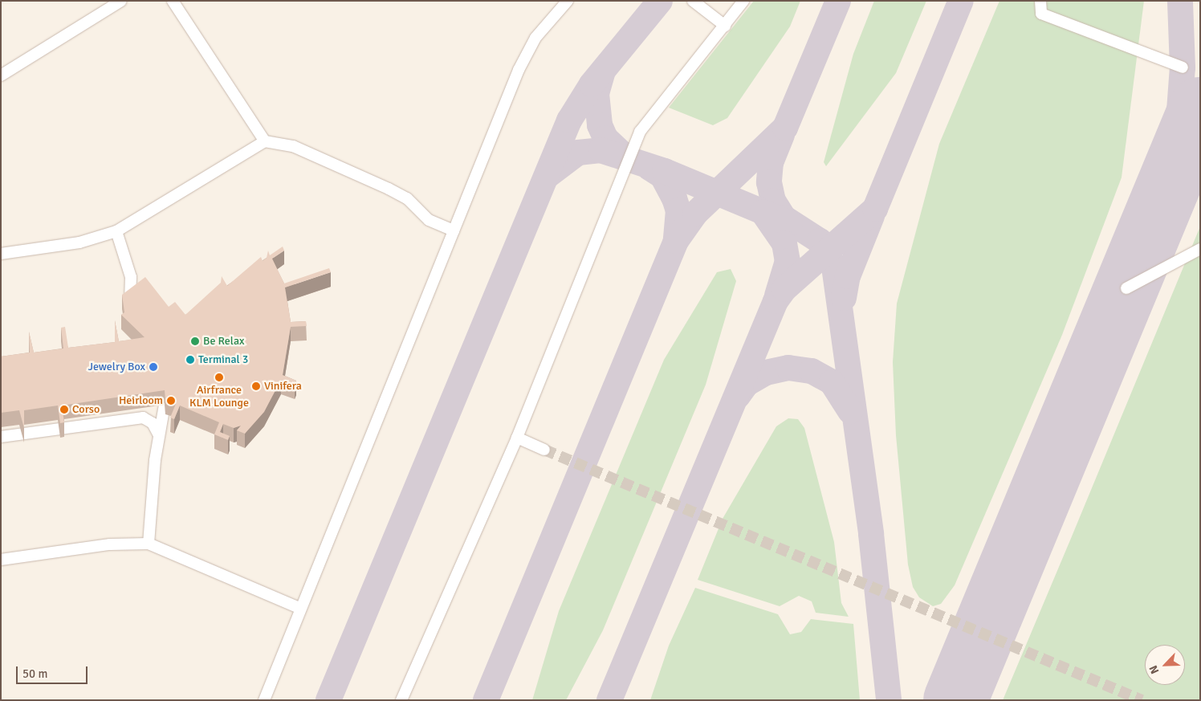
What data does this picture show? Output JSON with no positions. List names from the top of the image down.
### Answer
{
  "places": [
    "Be Relax",
    "Terminal 3",
    "Jewelry Box",
    "Airfrance KLM Lounge",
    "Vinifera",
    "Heirloom",
    "Corso"
  ],
  "scale_bar": "50 m",
  "north": "bottom left"
}
